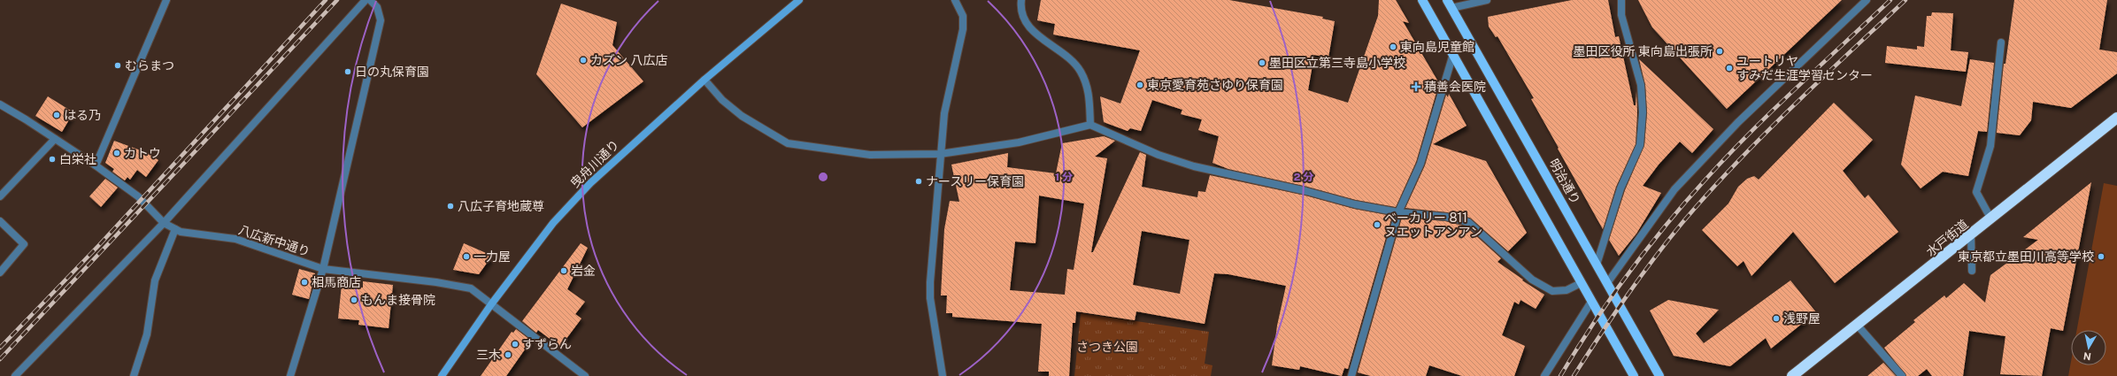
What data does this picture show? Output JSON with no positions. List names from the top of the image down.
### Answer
{
  "streets": {
    "highway": ["水戸街道"],
    "main road": ["明治通り"],
    "street": ["曳舟川通り", "八広新中通り"]
  },
  "crossings": [
    ["曳舟川通り", "八広新中通り"]
  ],
  "parks": ["さつき公園"],
  "places": {
    "other": [
      "東向島児童館",
      "墨田区役所 東向島出張所",
      "カズン 八広店",
      "墨田区立第三寺島小学校",
      "むらまつ",
      "ユートリヤ すみだ生涯学習センター",
      "日の丸保育園",
      "東京愛育苑さゆり保育園",
      "はる乃",
      "カトウ",
      "白栄社",
      "ナースリー保育園",
      "八広子育地蔵尊",
      "ベーカリー 811 ヌエットアンアン",
      "一力屋",
      "東京都立墨田川高等学校",
      "岩金",
      "相馬商店",
      "もんま接骨院",
      "浅野屋",
      "すずらん",
      "三木"
    ],
    "health": ["積善会医院"]
  },
  "north": "bottom",
  "rings": ["1 分", "2 分"]
}
